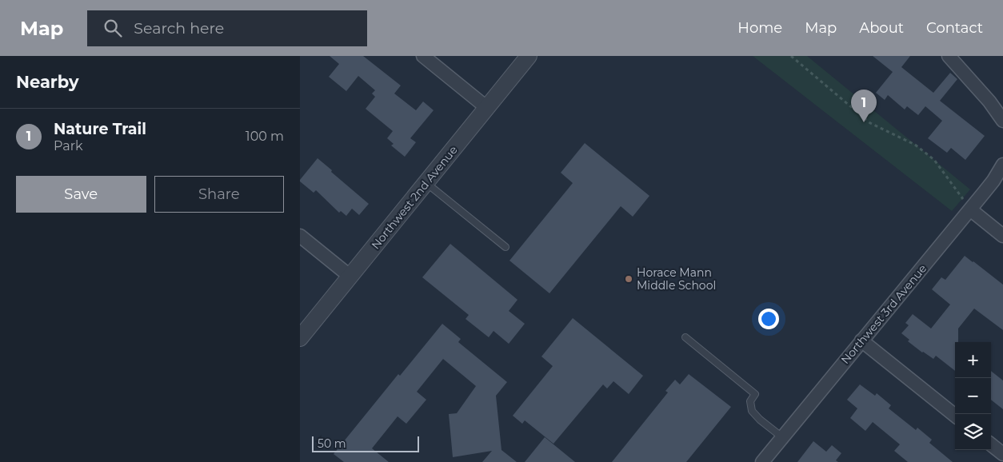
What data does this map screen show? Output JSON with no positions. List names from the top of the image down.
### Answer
{
  "streets": {
    "street": ["Northwest 2nd Avenue", "Northwest 3rd Avenue"]
  },
  "places": ["Horace Mann Middle School"],
  "scale_bar": "50 m",
  "page": {
    "header": "Map",
    "search": "Search here",
    "nav": [
      "Home",
      "Map",
      "About",
      "Contact"
    ],
    "heading": "Nearby",
    "pins": "1",
    "list": [
      {
        "mark": "1",
        "name": "Nature Trail",
        "note": "Park",
        "value": "100 m"
      }
    ],
    "buttons": ["Save", "Share"],
    "map_buttons": ["+", "−"],
    "scale": "50 m"
  }
}
